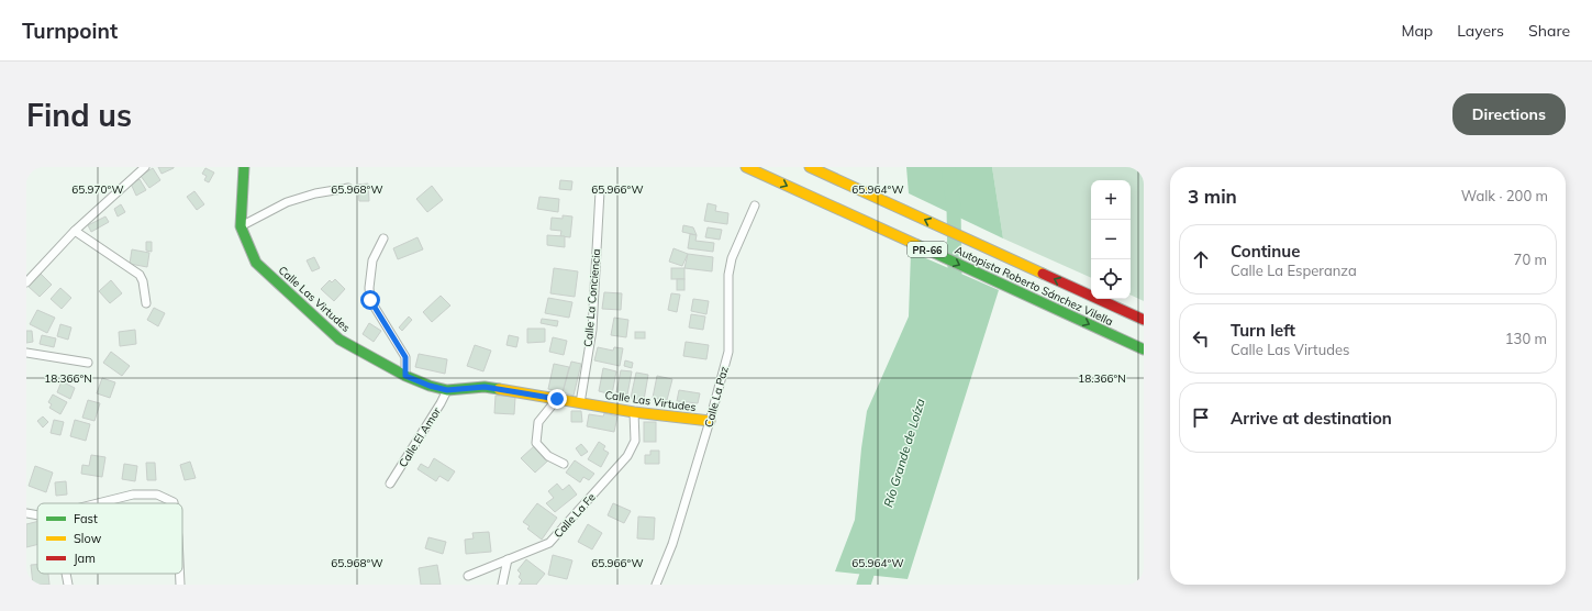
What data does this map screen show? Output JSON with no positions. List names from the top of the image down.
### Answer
{
  "streets": {
    "main road": ["PR-66", "Autopista Roberto Sánchez Vilella", "Calle Las Virtudes"],
    "street": [
      "Calle La Conciencia",
      "Calle La Paz",
      "Calle El Amor",
      "Calle La Fe"
    ]
  },
  "crossings": [
    ["Calle La Conciencia", "Calle Las Virtudes"],
    ["Calle Las Virtudes", "Calle La Paz"],
    ["Calle Las Virtudes", "Calle El Amor"],
    ["Calle Las Virtudes", "Calle La Fe"]
  ],
  "water": ["Río Grande de Loíza"],
  "legend": ["Fast", "Slow", "Jam"],
  "page": {
    "header": "Turnpoint",
    "nav": ["Map", "Layers", "Share"],
    "buttons": "Directions",
    "title": "Find us",
    "heading": ["3 min", "Walk · 200 m"],
    "map_buttons": ["+", "−"],
    "list": [
      ["Continue", "Calle La Esperanza", "70 m"],
      ["Turn left", "Calle Las Virtudes", "130 m"],
      "Arrive at destination"
    ]
  },
  "coordinates": [
    "65.970°W",
    "65.968°W",
    "65.966°W",
    "65.964°W",
    "18.366°N"
  ]
}
